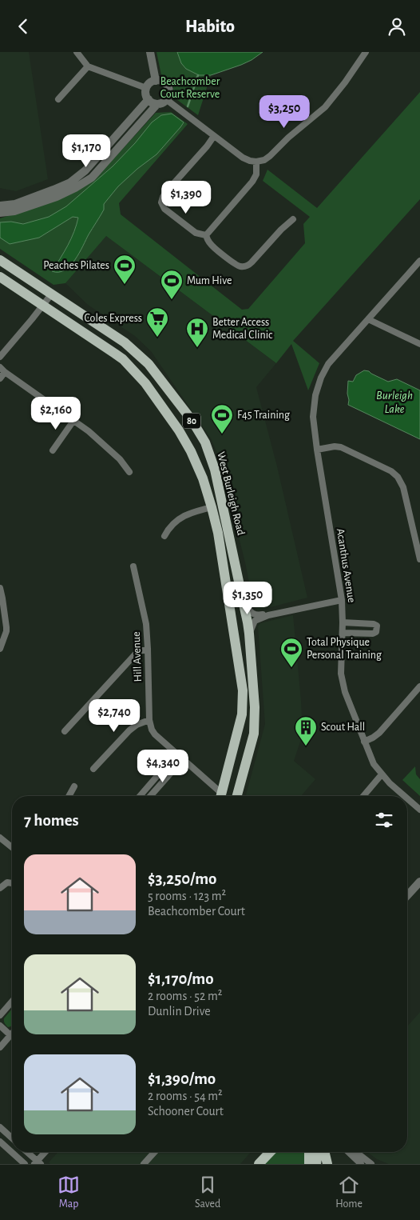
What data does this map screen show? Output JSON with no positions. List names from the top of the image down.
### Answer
{
  "streets": {
    "main road": ["80", "West Burleigh Road"],
    "street": ["Acanthus Avenue", "Hill Avenue"]
  },
  "water": ["Burleigh Lake"],
  "parks": ["Beachcomber Court Reserve"],
  "places": {
    "sports": [
      "Peaches Pilates",
      "Mum Hive",
      "F45 Training",
      "Total Physique Personal Training"
    ],
    "supermarket": ["Coles Express"],
    "hospital": ["Better Access Medical Clinic"],
    "building": ["Scout Hall"]
  },
  "page": {
    "header": "Habito",
    "price": [
      "$3,250",
      "$1,170",
      "$1,390",
      "$2,160",
      "$1,350",
      "$2,740",
      "$4,340"
    ],
    "heading": "7 homes",
    "list": [
      {
        "name": "$3,250/mo",
        "note": "5 rooms · 123 m² · Beachcomber Court"
      },
      {
        "name": "$1,170/mo",
        "note": "2 rooms · 52 m² · Dunlin Drive"
      },
      {
        "name": "$1,390/mo",
        "note": "2 rooms · 54 m² · Schooner Court"
      }
    ],
    "tabs": ["Map", "Saved", "Home"]
  }
}
